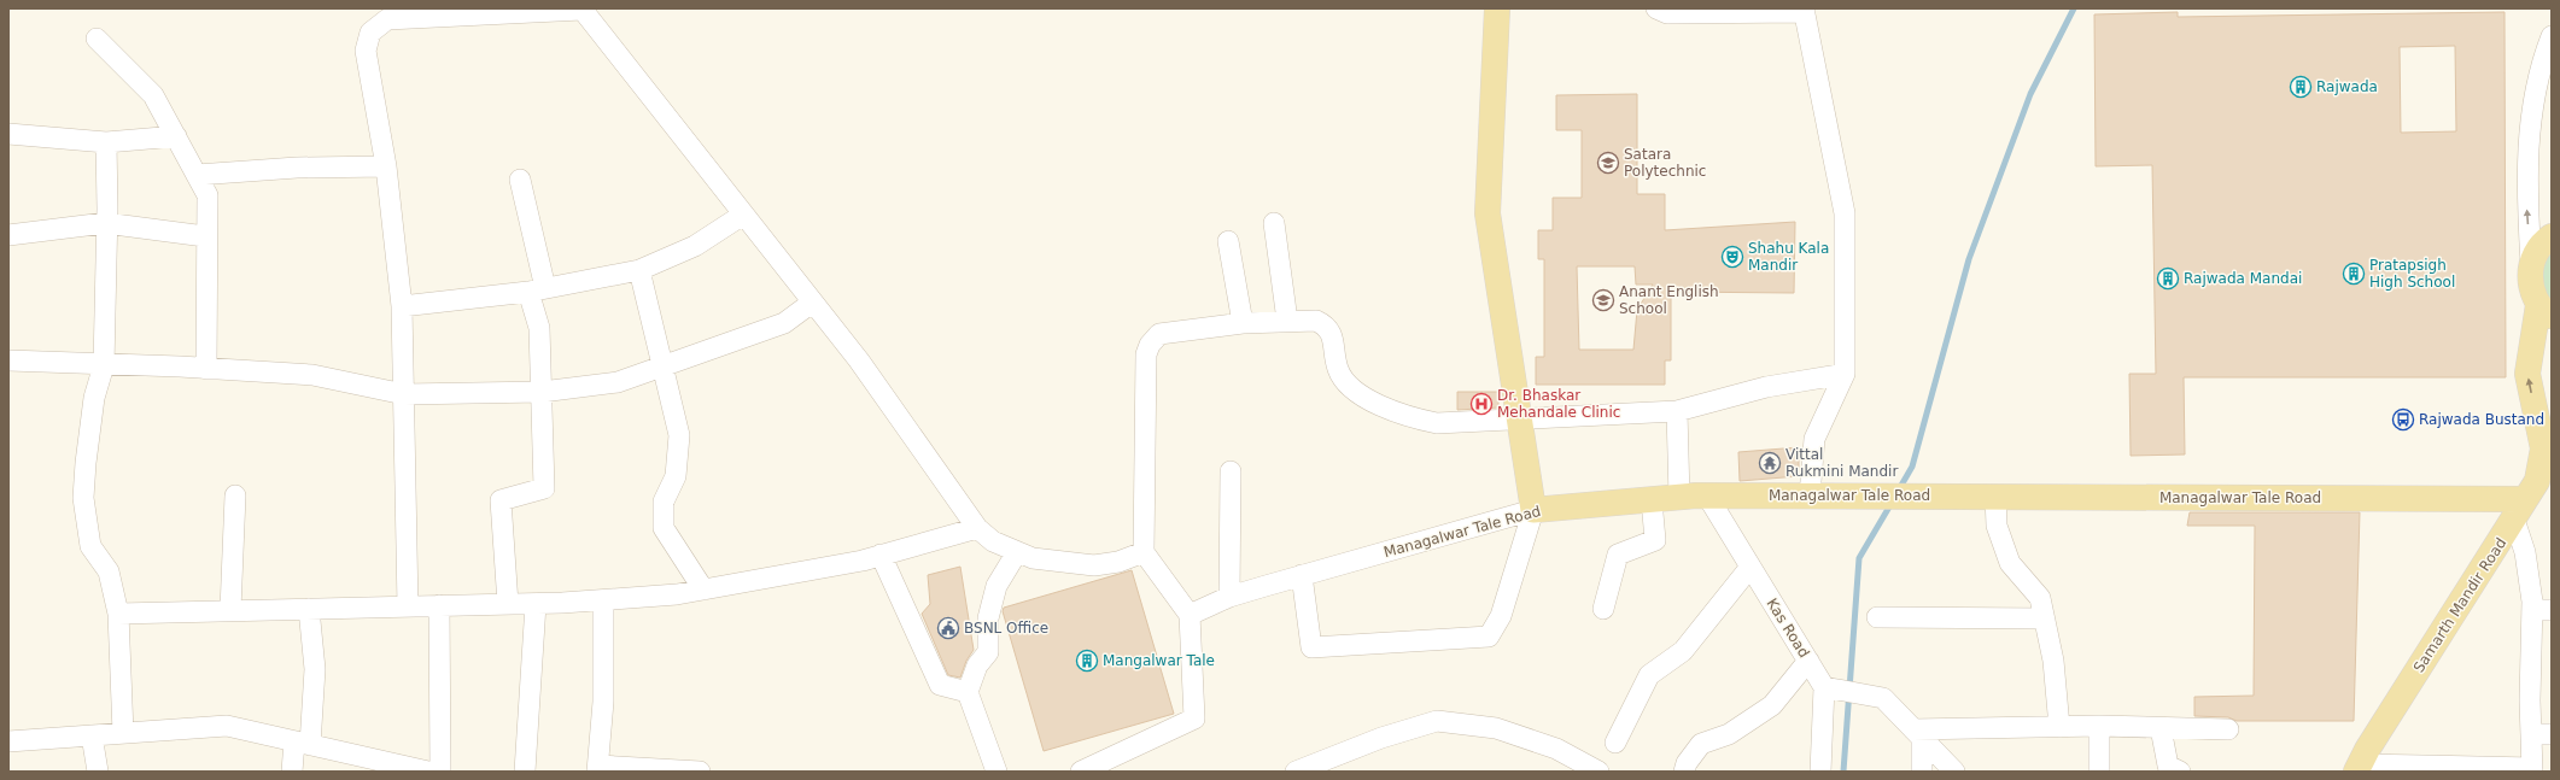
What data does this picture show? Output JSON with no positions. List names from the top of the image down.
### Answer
{
  "streets": {
    "main road": ["Managalwar Tale Road", "Samarth Mandir Road"],
    "street": ["Kas Road"]
  },
  "crossings": [
    ["Managalwar Tale Road", "Samarth Mandir Road"],
    ["Managalwar Tale Road", "Kas Road"]
  ],
  "places": {
    "building": [
      "Rajwada",
      "Pratapsigh High School",
      "Rajwada Mandai",
      "Mangalwar Tale"
    ],
    "school or university": ["Satara Polytechnic", "Anant English School"],
    "theatre": ["Shahu Kala Mandir"],
    "hospital": ["Dr. Bhaskar Mehandale Clinic"],
    "bus stop": ["Rajwada Bustand"],
    "temple": ["Vittal Rukmini Mandir"],
    "public building": ["BSNL Office"]
  }
}
